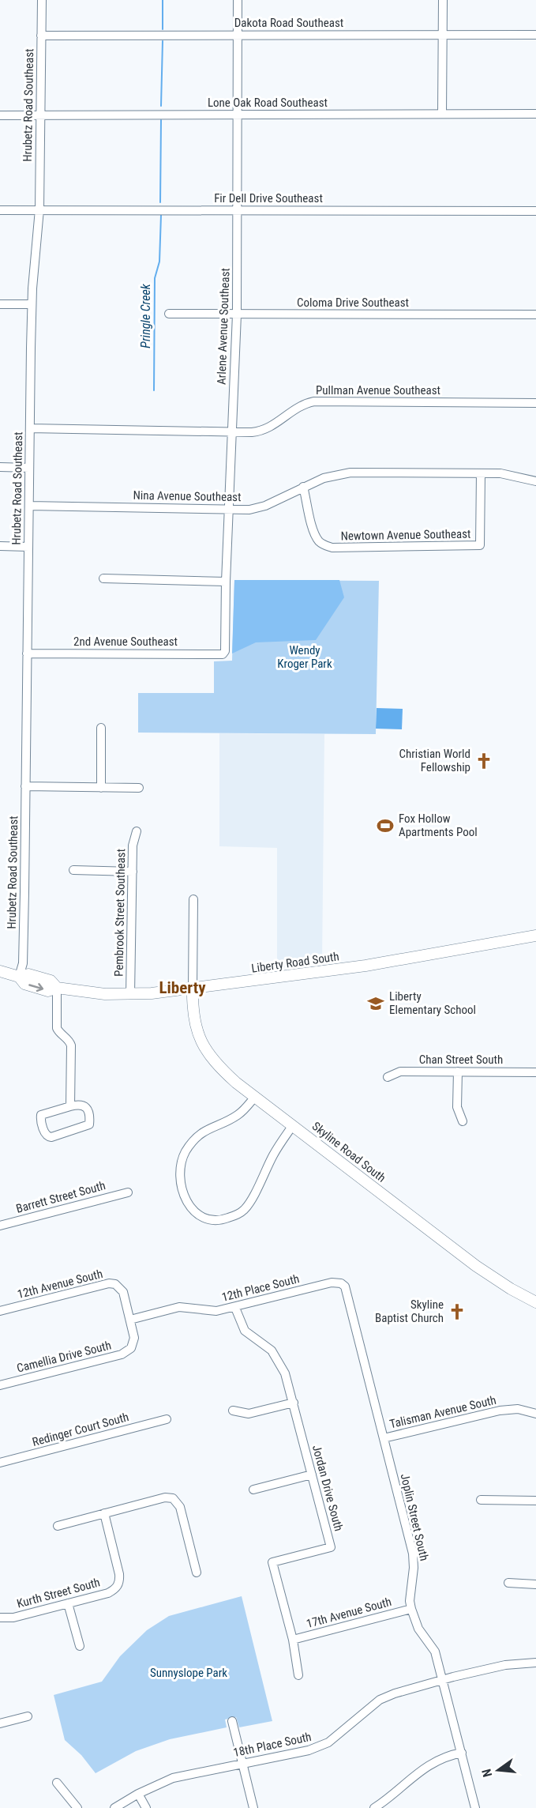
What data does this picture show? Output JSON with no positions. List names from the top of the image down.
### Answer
{
  "streets": {
    "main road": ["Liberty Road South", "Skyline Road South"],
    "street": [
      "Dakota Road Southeast",
      "Lone Oak Road Southeast",
      "Hrubetz Road Southeast",
      "Fir Dell Drive Southeast",
      "Coloma Drive Southeast",
      "Arlene Avenue Southeast",
      "Pullman Avenue Southeast",
      "Nina Avenue Southeast",
      "Newtown Avenue Southeast",
      "2nd Avenue Southeast",
      "Pembrook Street Southeast",
      "Chan Street South",
      "Barrett Street South",
      "12th Avenue South",
      "12th Place South",
      "Camellia Drive South",
      "Talisman Avenue South",
      "Redinger Court South",
      "Jordan Drive South",
      "Joplin Street South",
      "Kurth Street South",
      "17th Avenue South",
      "18th Place South"
    ]
  },
  "crossings": [
    ["Dakota Road Southeast", "Hrubetz Road Southeast"],
    ["Dakota Road Southeast", "Arlene Avenue Southeast"],
    ["Lone Oak Road Southeast", "Hrubetz Road Southeast"],
    ["Lone Oak Road Southeast", "Arlene Avenue Southeast"],
    ["Hrubetz Road Southeast", "Fir Dell Drive Southeast"],
    ["Hrubetz Road Southeast", "Pullman Avenue Southeast"],
    ["Hrubetz Road Southeast", "Nina Avenue Southeast"],
    ["Hrubetz Road Southeast", "2nd Avenue Southeast"],
    ["Hrubetz Road Southeast", "Liberty Road South"],
    ["Fir Dell Drive Southeast", "Arlene Avenue Southeast"],
    ["Coloma Drive Southeast", "Arlene Avenue Southeast"],
    ["Arlene Avenue Southeast", "Pullman Avenue Southeast"],
    ["Arlene Avenue Southeast", "Nina Avenue Southeast"],
    ["Arlene Avenue Southeast", "2nd Avenue Southeast"],
    ["Nina Avenue Southeast", "Newtown Avenue Southeast"],
    ["Pembrook Street Southeast", "Liberty Road South"],
    ["Liberty Road South", "Skyline Road South"],
    ["12th Avenue South", "12th Place South"],
    ["12th Avenue South", "Camellia Drive South"],
    ["12th Place South", "Camellia Drive South"],
    ["12th Place South", "Jordan Drive South"],
    ["12th Place South", "Joplin Street South"],
    ["Talisman Avenue South", "Joplin Street South"],
    ["Jordan Drive South", "17th Avenue South"],
    ["Joplin Street South", "17th Avenue South"],
    ["Joplin Street South", "18th Place South"]
  ],
  "districts": ["Liberty"],
  "water": ["Pringle Creek"],
  "parks": ["Wendy Kroger Park", "Sunnyslope Park"],
  "places": {
    "church": ["Christian World Fellowship", "Skyline Baptist Church"],
    "sports": ["Fox Hollow Apartments Pool"],
    "school or university": ["Liberty Elementary School"]
  },
  "north": "left"
}
